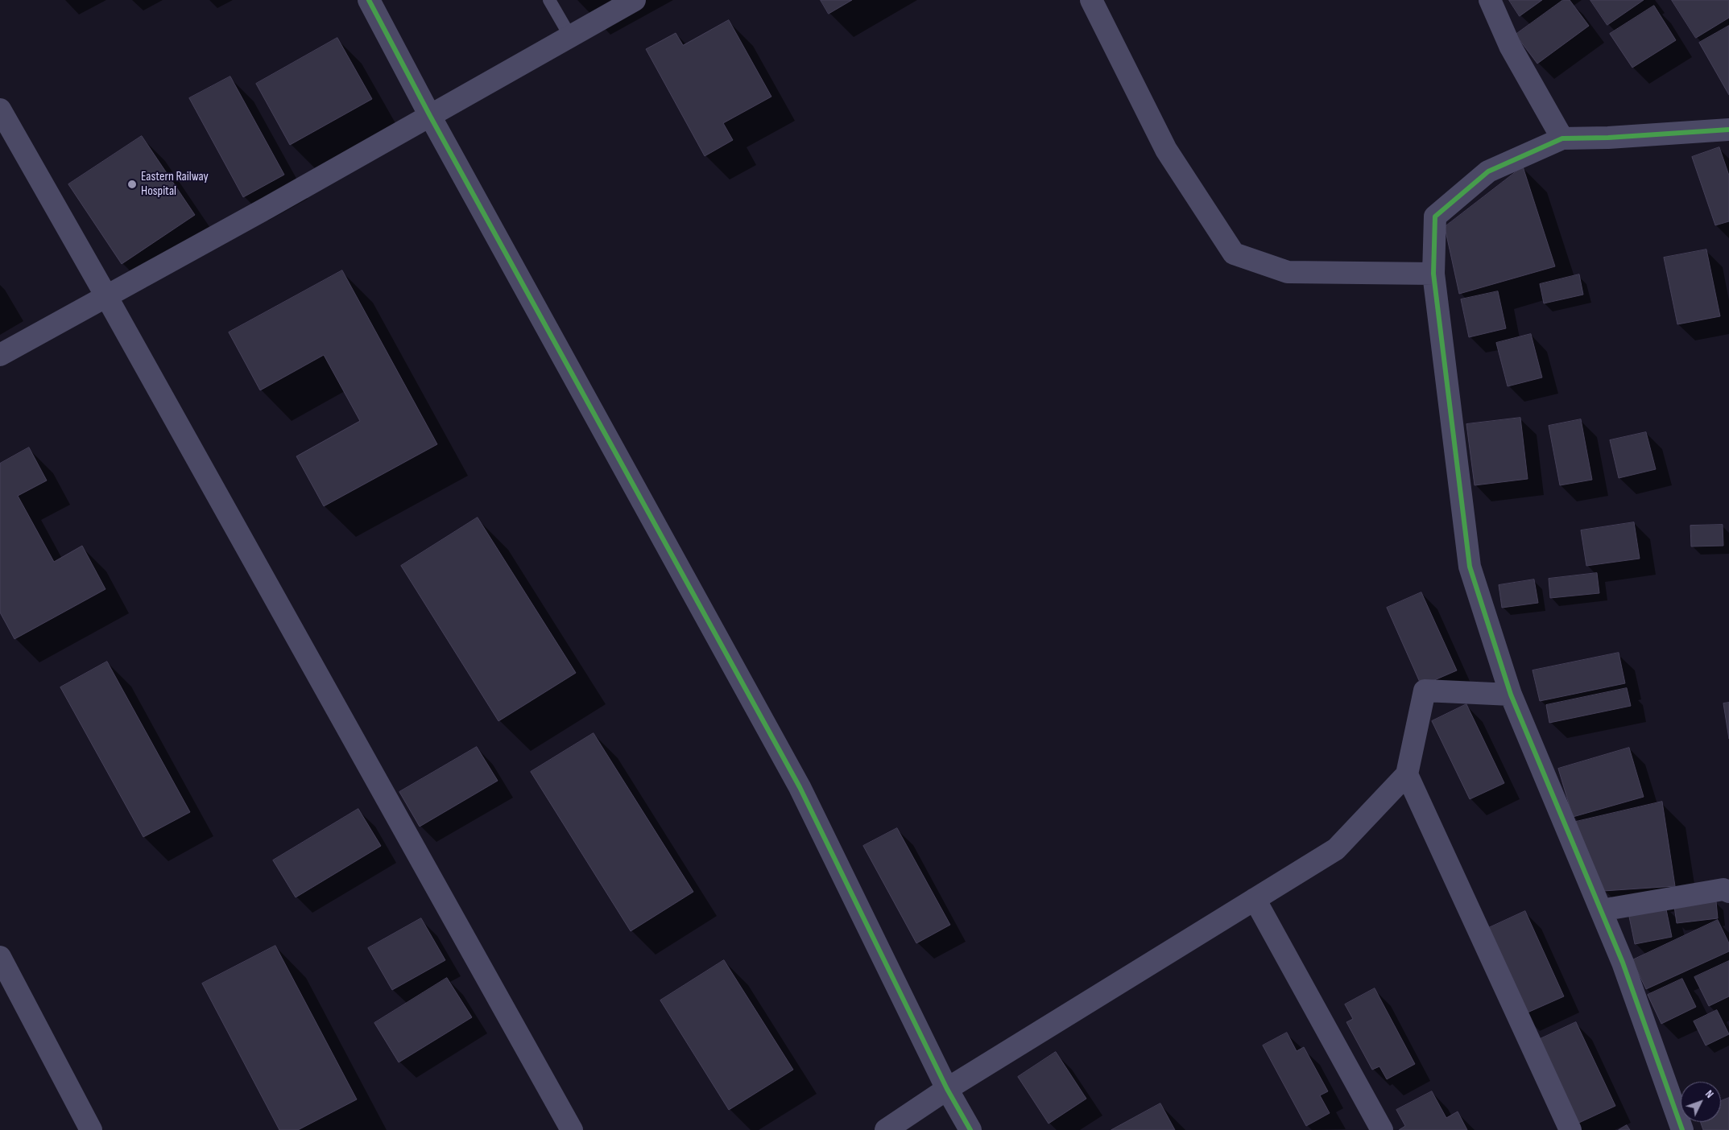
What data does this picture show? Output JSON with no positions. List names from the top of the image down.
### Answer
{
  "places": ["Eastern Railway Hospital"],
  "north": "top right"
}
